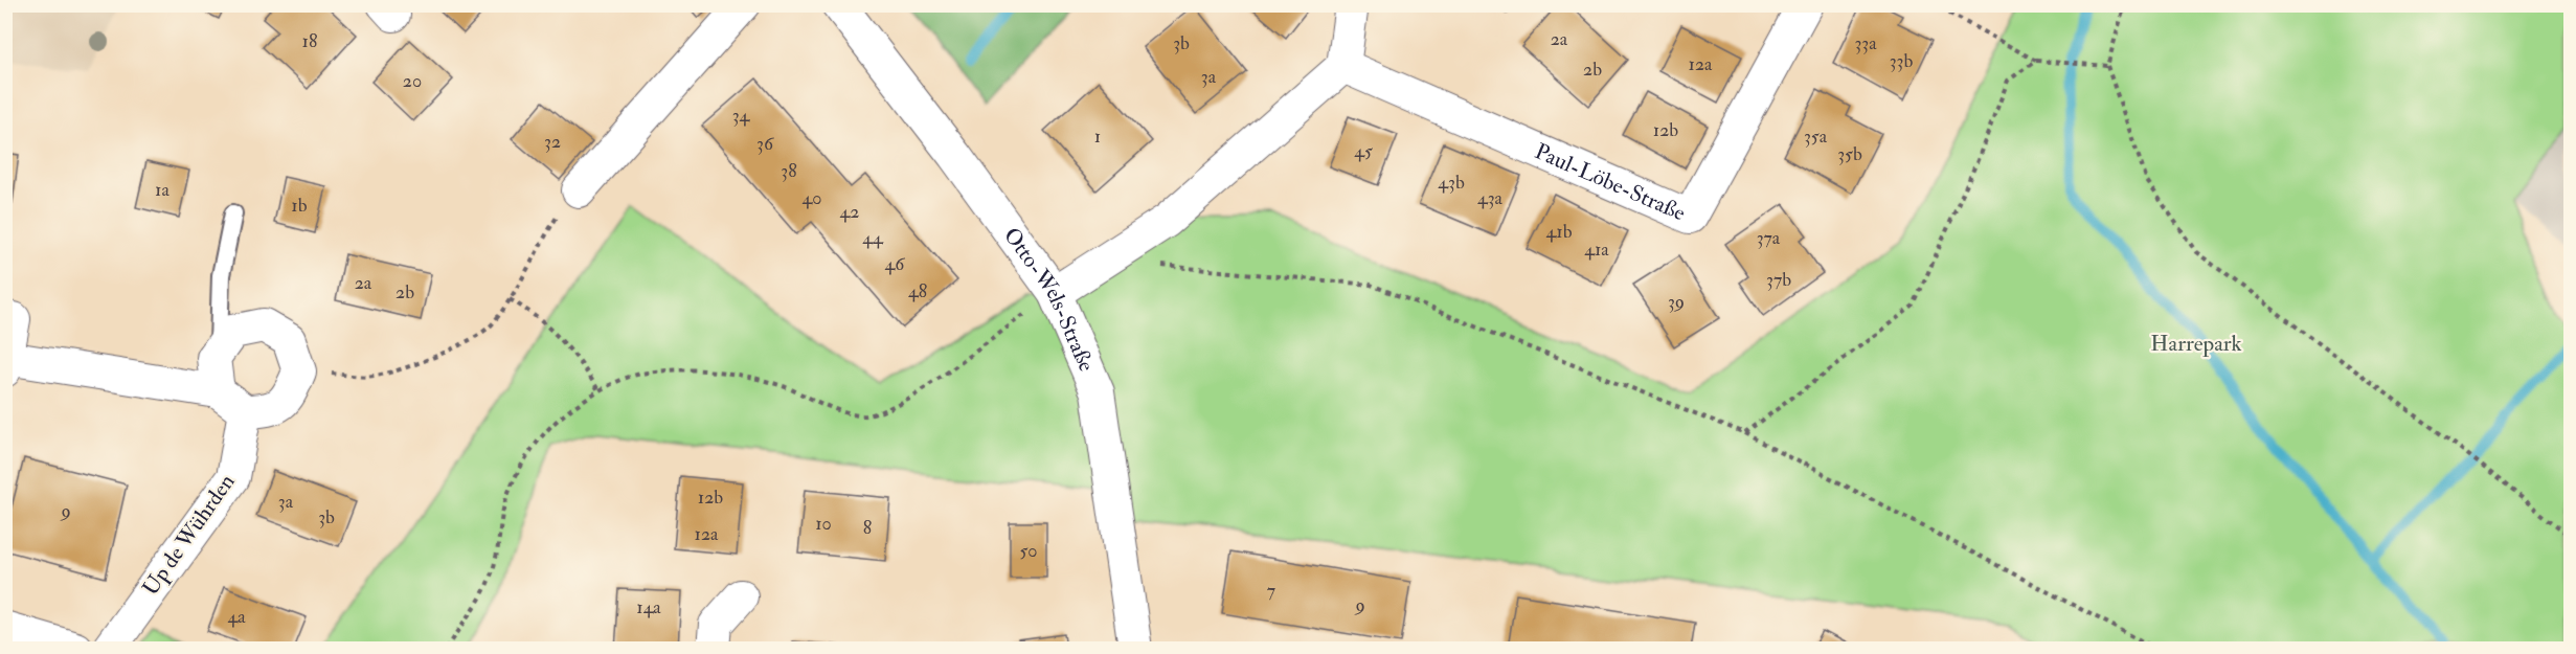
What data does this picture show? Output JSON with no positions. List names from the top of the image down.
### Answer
{
  "streets": {
    "street": ["Paul-Löbe-Straße", "Otto-Wels-Straße", "Up de Wührden"]
  },
  "parks": ["Harrepark"],
  "house_numbers": [
    "2a",
    "18",
    "3b",
    "33a",
    "33b",
    "12a",
    "2b",
    "3a",
    "20",
    "34",
    "12b",
    "1",
    "35a",
    "32",
    "36",
    "45",
    "35b",
    "38",
    "43b",
    "1a",
    "40",
    "43a",
    "1b",
    "42",
    "41b",
    "44",
    "37a",
    "41a",
    "46",
    "37b",
    "2a",
    "48",
    "2b",
    "39",
    "12b",
    "3a",
    "9",
    "3b",
    "10",
    "8",
    "12a",
    "50",
    "7",
    "9",
    "14a",
    "4a"
  ]
}
